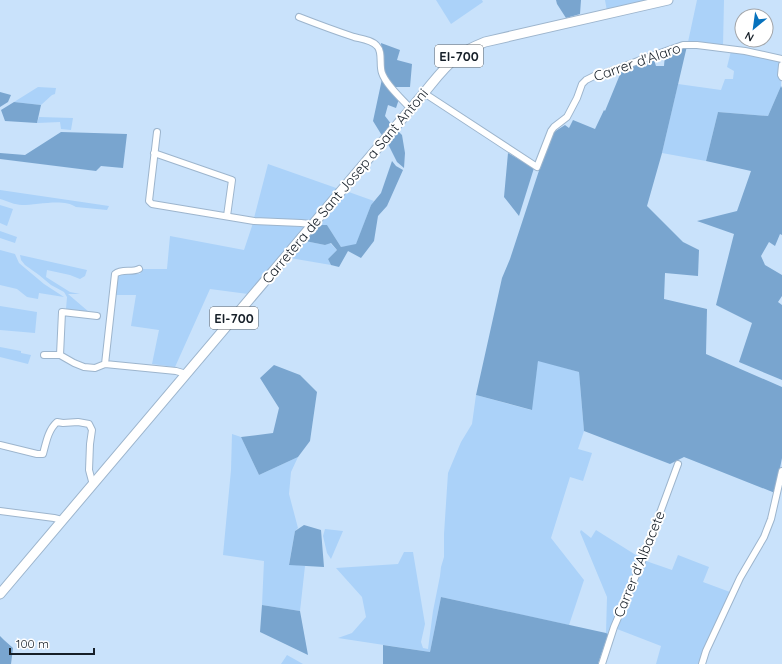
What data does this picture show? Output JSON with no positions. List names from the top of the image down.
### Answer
{
  "streets": {
    "main road": ["EI-700", "Carretera de Sant Josep a Sant Antoni"],
    "street": ["Carrer d'Alaro", "Carrer d'Albacete"]
  },
  "crossings": [
    ["EI-700", "Carretera de Sant Josep a Sant Antoni"],
    ["Carrer d'Alaro", "Carretera de Sant Josep a Sant Antoni"]
  ],
  "scale_bar": "100 m",
  "north": "bottom left"
}
